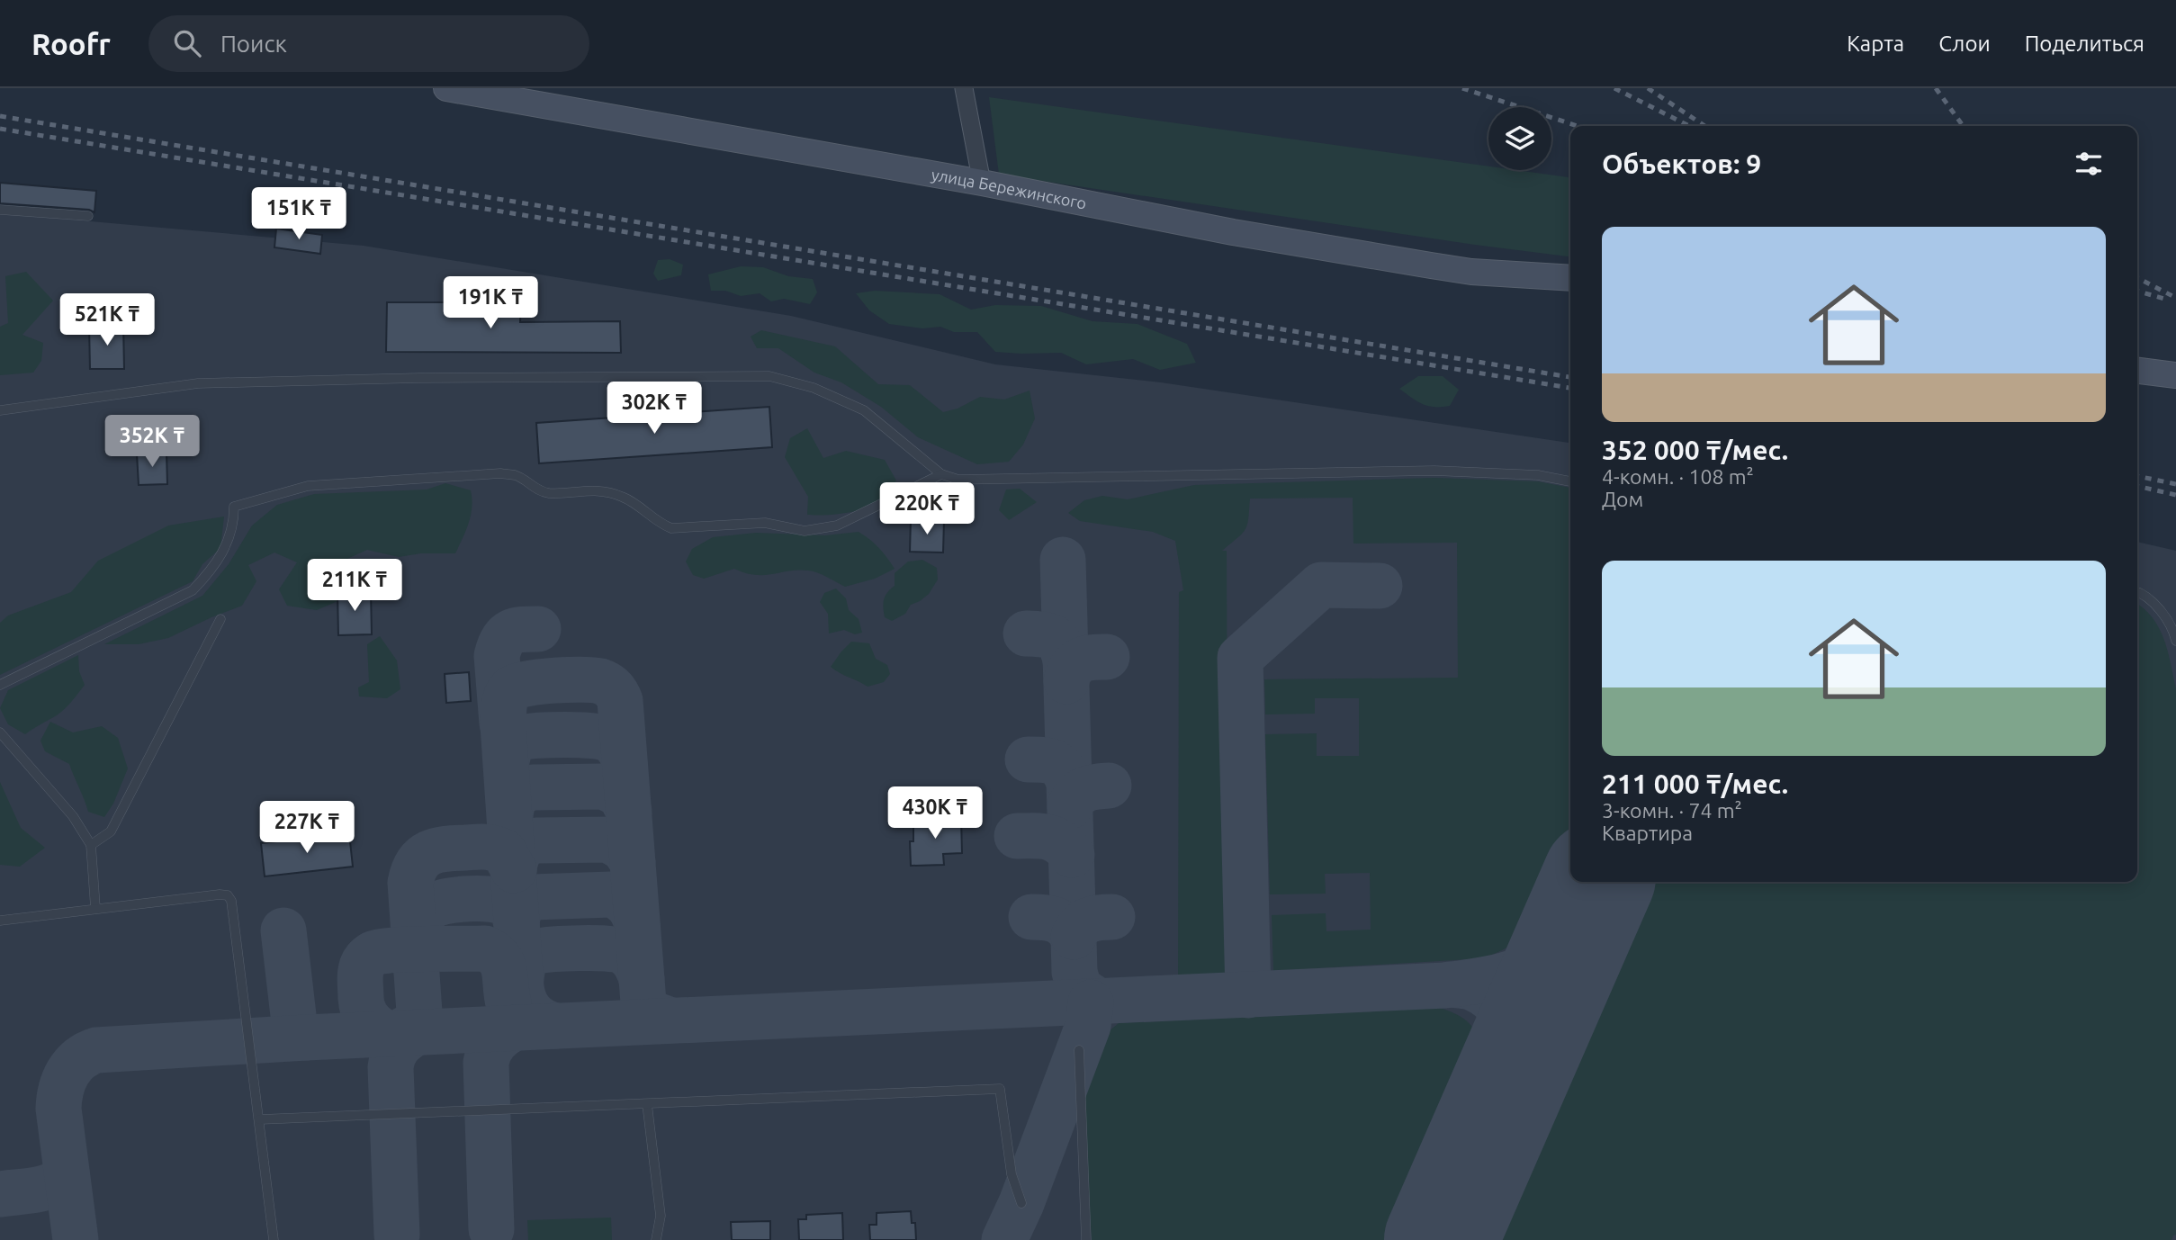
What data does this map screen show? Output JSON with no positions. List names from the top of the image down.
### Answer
{
  "streets": {
    "main road": ["улица Бережинского"]
  },
  "page": {
    "header": "Roofr",
    "search": "Поиск",
    "nav": ["Карта", "Слои", "Поделиться"],
    "heading": "Объектов: 9",
    "price": [
      "151K ₸",
      "191K ₸",
      "521K ₸",
      "302K ₸",
      "352K ₸",
      "220K ₸",
      "211K ₸",
      "430K ₸",
      "227K ₸"
    ],
    "list": [
      {
        "name": "352 000 ₸/мес.",
        "note": "4-комн. · 108 m² · Дом"
      },
      {
        "name": "211 000 ₸/мес.",
        "note": "3-комн. · 74 m² · Квартира"
      }
    ]
  }
}
